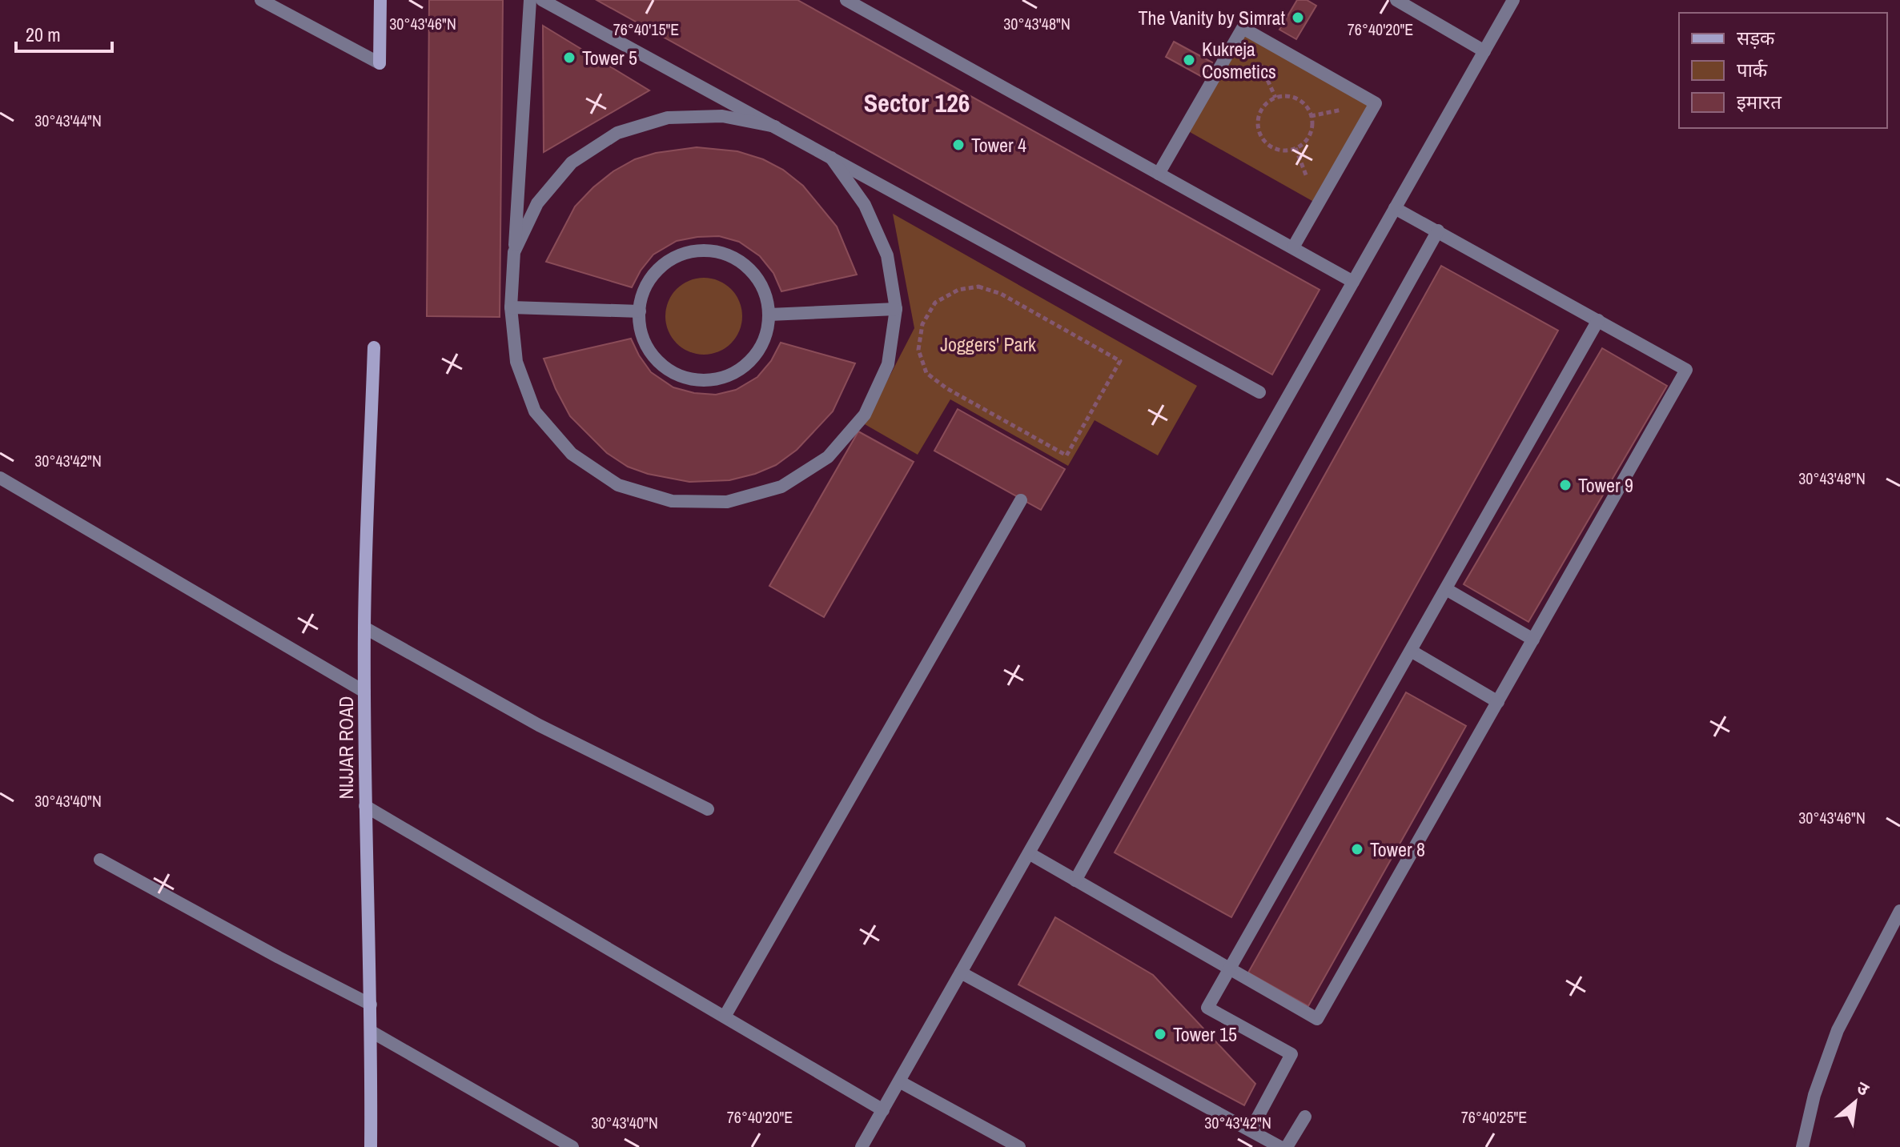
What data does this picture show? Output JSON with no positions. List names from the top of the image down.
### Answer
{
  "streets": {
    "street": ["NIJJAR ROAD"]
  },
  "districts": ["Sector 126"],
  "parks": ["Joggers' Park"],
  "places": [
    "The Vanity by Simrat",
    "Tower 5",
    "Kukreja Cosmetics",
    "Tower 4",
    "Tower 9",
    "Tower 8",
    "Tower 15"
  ],
  "legend": ["सड़क", "पार्क", "इमारत"],
  "scale_bar": "20 m",
  "north": "top right",
  "coordinates": [
    "30°43'46\"N",
    "30°43'48\"N",
    "76°40'15\"E",
    "76°40'20\"E",
    "30°43'44\"N",
    "30°43'42\"N",
    "30°43'40\"N",
    "76°40'25\"E"
  ]
}
